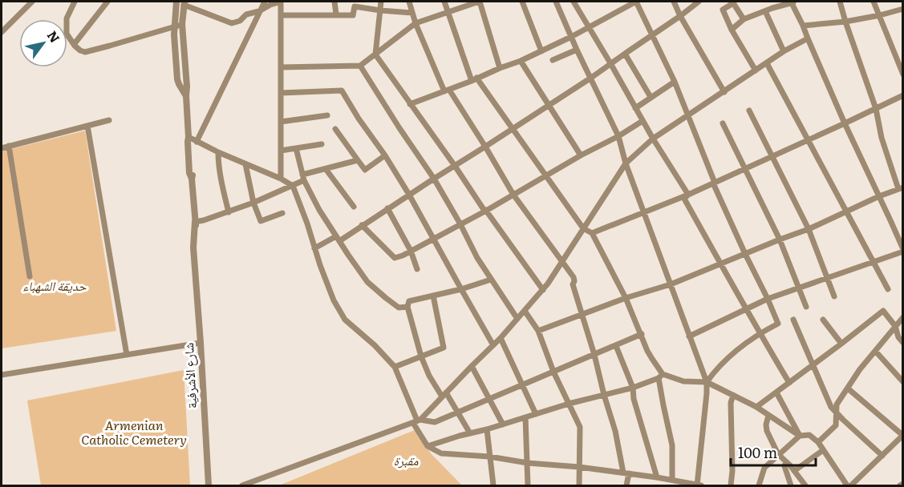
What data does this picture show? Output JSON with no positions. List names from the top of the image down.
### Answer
{
  "streets": {
    "street": ["شارع الأشرفية"]
  },
  "parks": ["حديقة الشهباء", "Armenian Catholic Cemetery", "مقبرة"],
  "scale_bar": "100 m",
  "north": "top right"
}
